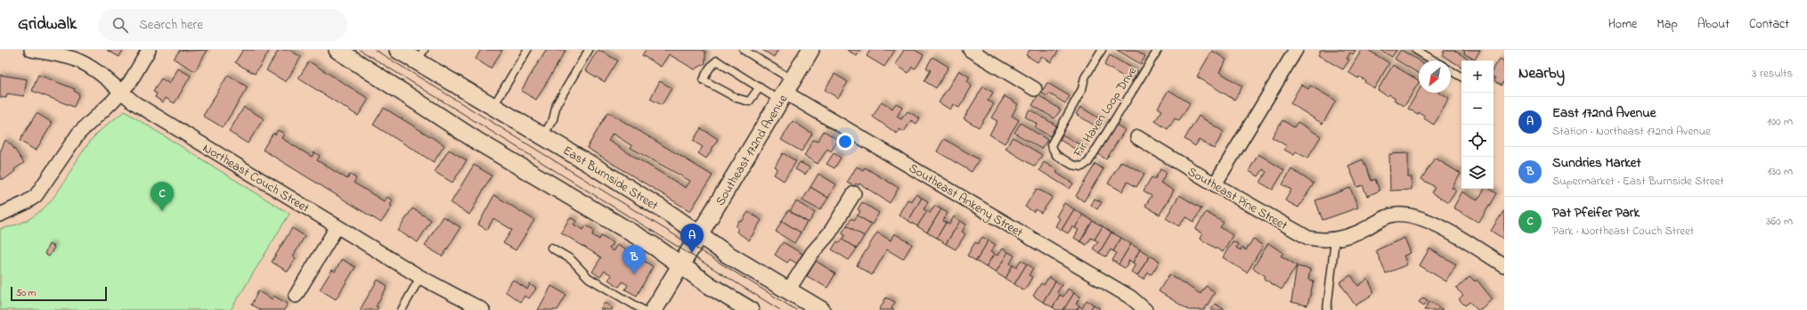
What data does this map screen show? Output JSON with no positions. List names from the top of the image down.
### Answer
{
  "streets": {
    "street": [
      "Southeast 172nd Avenue",
      "Northeast Couch Street",
      "East Burnside Street",
      "Southeast Pine Street",
      "Southeast Ankeny Street"
    ],
    "lane": ["Fir Haven Loop Drive"]
  },
  "crossings": [
    ["Southeast 172nd Avenue", "East Burnside Street"],
    ["Southeast 172nd Avenue", "Southeast Ankeny Street"]
  ],
  "scale_bar": "50 m",
  "north": "bottom left",
  "page": {
    "header": "Gridwalk",
    "search": "Search here",
    "nav": [
      "Home",
      "Map",
      "About",
      "Contact"
    ],
    "heading": ["Nearby", "3 results"],
    "map_buttons": ["+", "−"],
    "list": [
      {
        "mark": "A",
        "name": "East 172nd Avenue",
        "note": "Station · Northeast 172nd Avenue",
        "value": "100 m"
      },
      {
        "mark": "B",
        "name": "Sundries Market",
        "note": "Supermarket · East Burnside Street",
        "value": "130 m"
      },
      {
        "mark": "C",
        "name": "Pat Pfeifer Park",
        "note": "Park · Northeast Couch Street",
        "value": "360 m"
      }
    ],
    "pins": ["C", "A", "B"],
    "scale": "50 m"
  }
}
